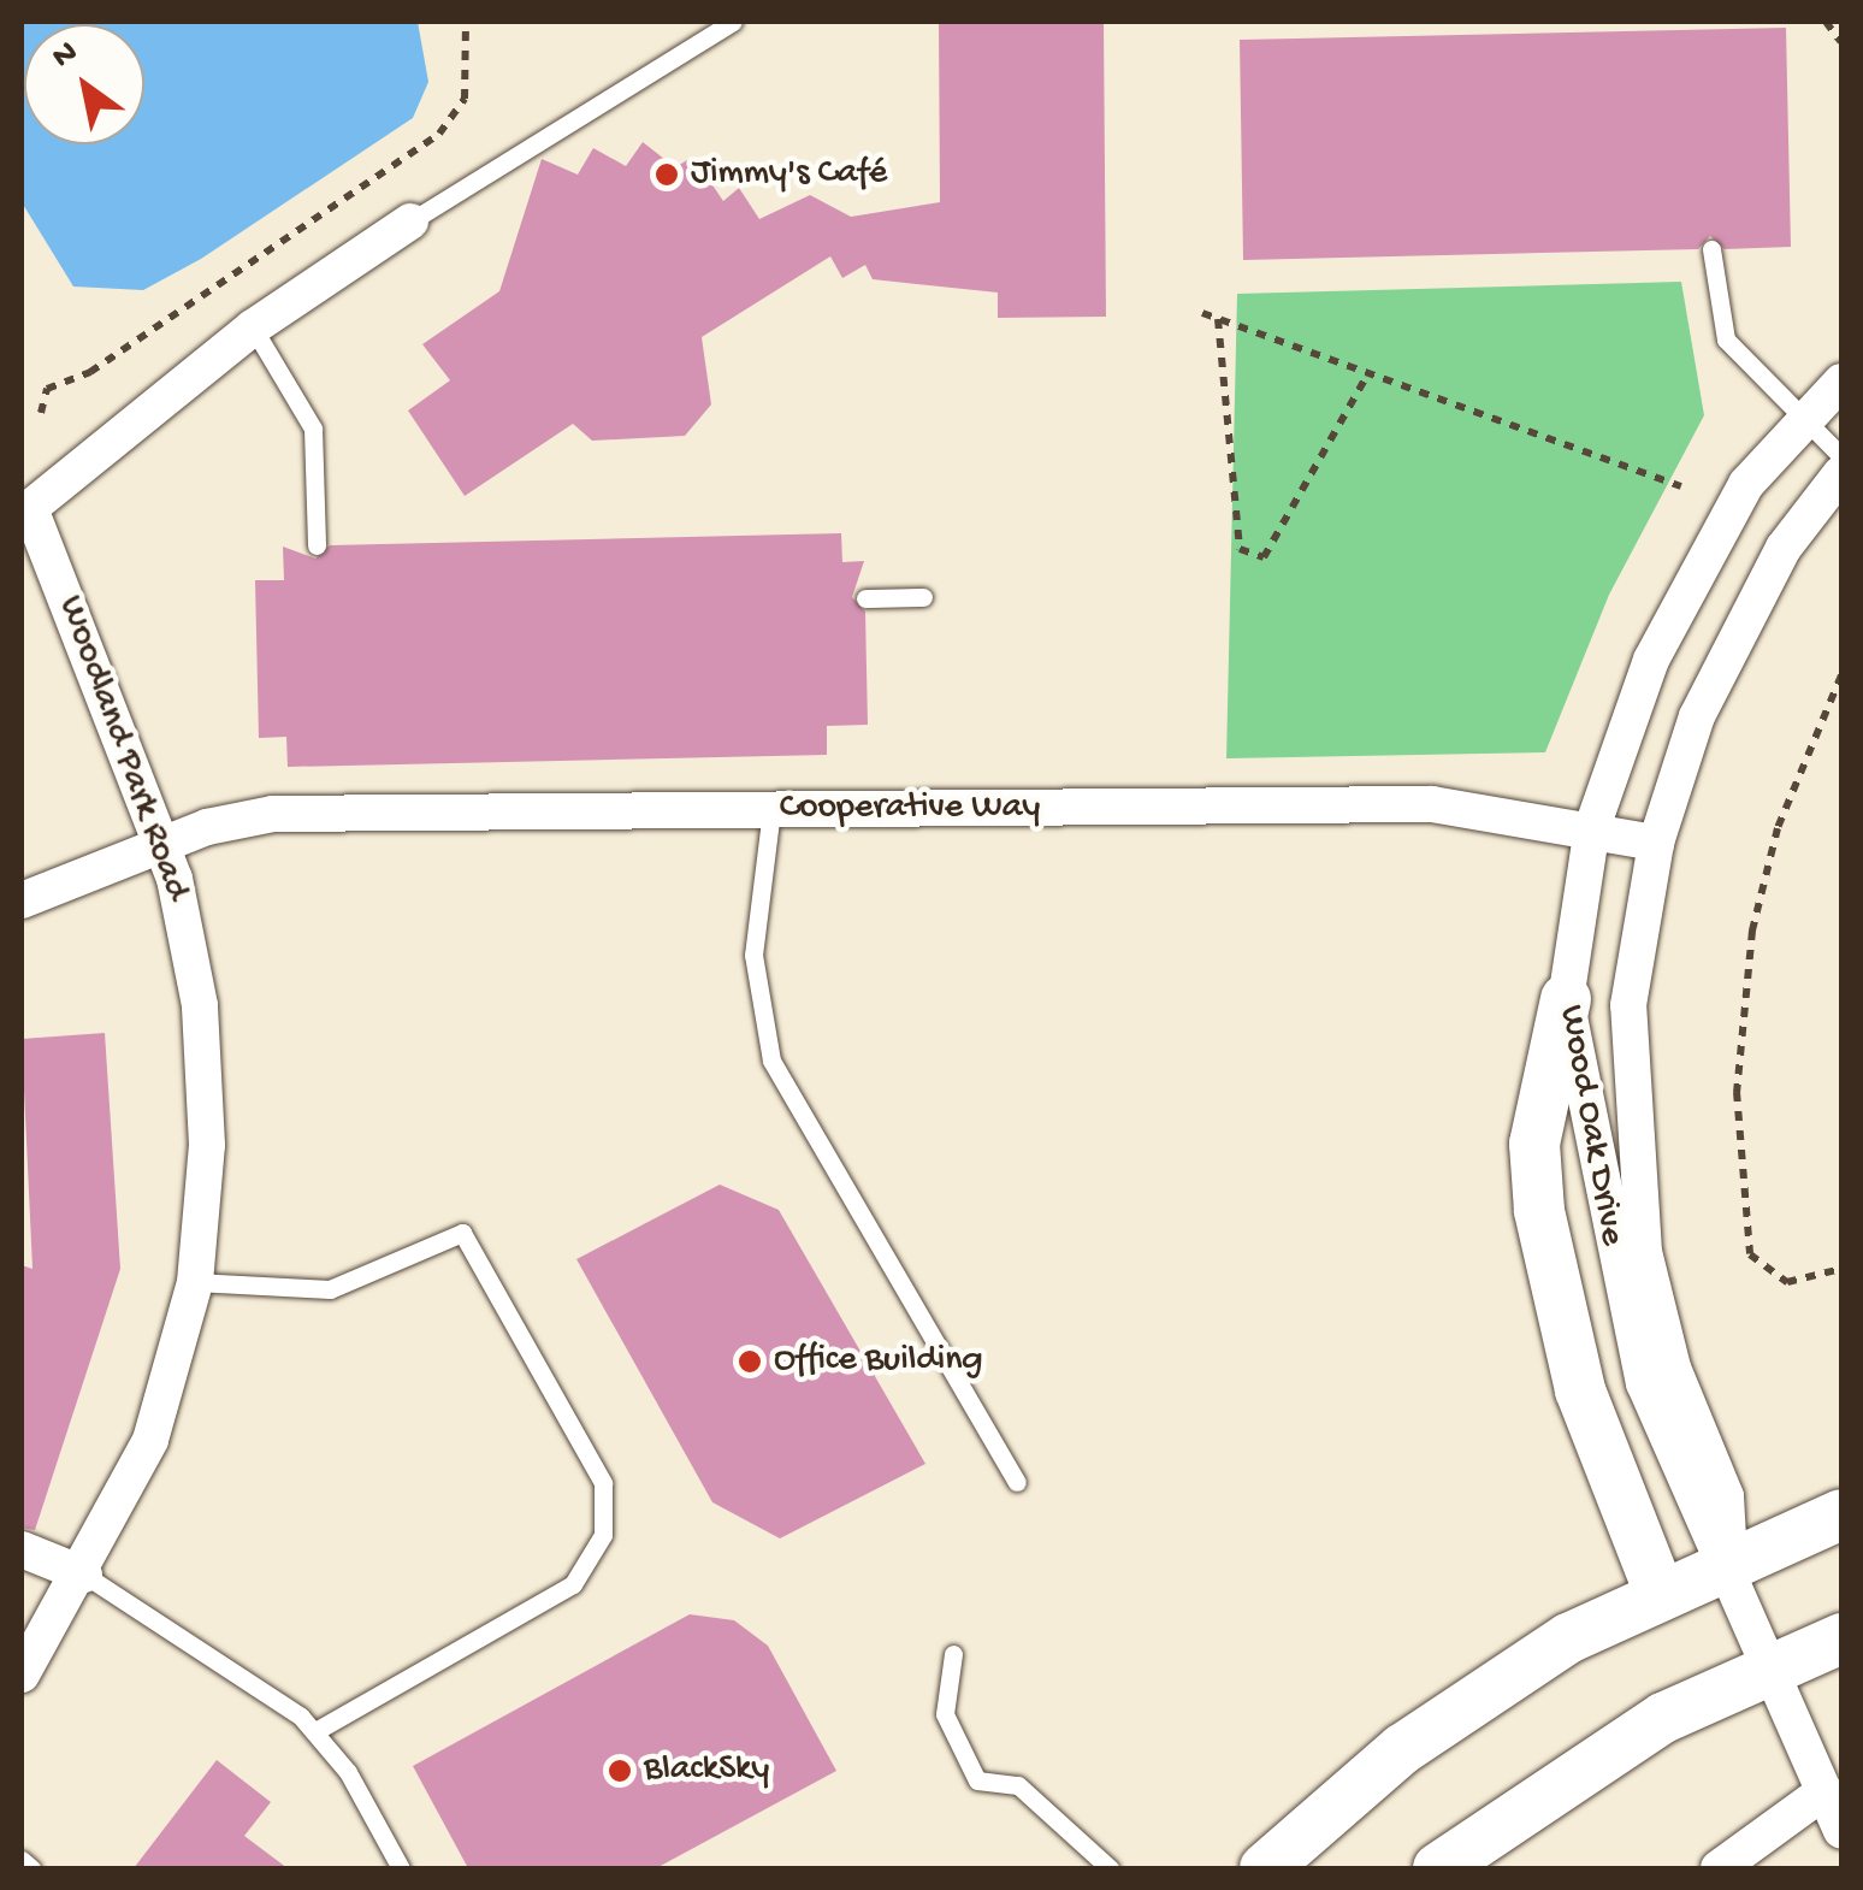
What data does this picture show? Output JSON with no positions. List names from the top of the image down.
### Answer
{
  "streets": {
    "street": ["Woodland Park Road", "Cooperative Way", "Wood Oak Drive"]
  },
  "crossings": [
    ["Woodland Park Road", "Cooperative Way"],
    ["Cooperative Way", "Wood Oak Drive"]
  ],
  "places": ["Jimmy's Café", "Office Building", "BlackSky"],
  "north": "top left"
}
